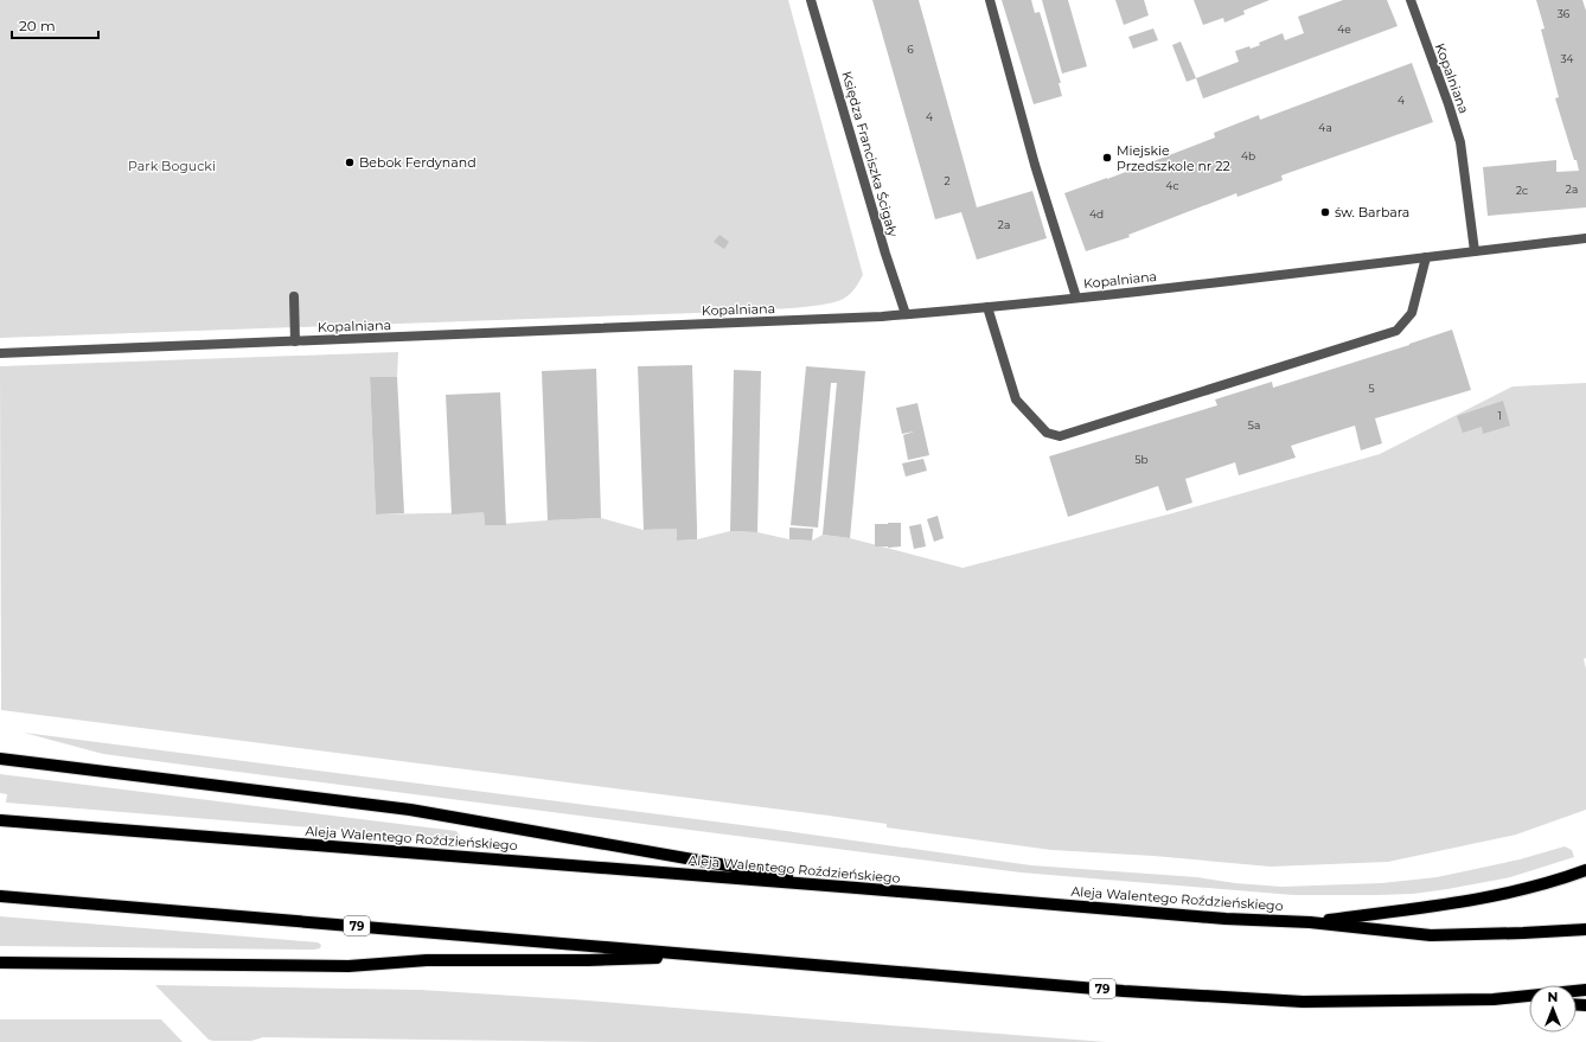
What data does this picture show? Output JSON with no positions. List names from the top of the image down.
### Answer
{
  "streets": {
    "main road": ["Aleja Walentego Roździeńskiego", "79"],
    "street": ["Kopalniana", "Księdza Franciszka Ścigały"]
  },
  "crossings": [
    ["Kopalniana", "Księdza Franciszka Ścigały"]
  ],
  "parks": ["Park Bogucki"],
  "places": ["Miejskie Przedszkole nr 22", "Bebok Ferdynand", "św. Barbara"],
  "house_numbers": [
    "36",
    "4e",
    "6",
    "34",
    "4",
    "4",
    "4a",
    "4b",
    "2",
    "4c",
    "2a",
    "2c",
    "4d",
    "2a",
    "5",
    "1",
    "5a",
    "5b"
  ],
  "scale_bar": "20 m",
  "north": "top"
}
